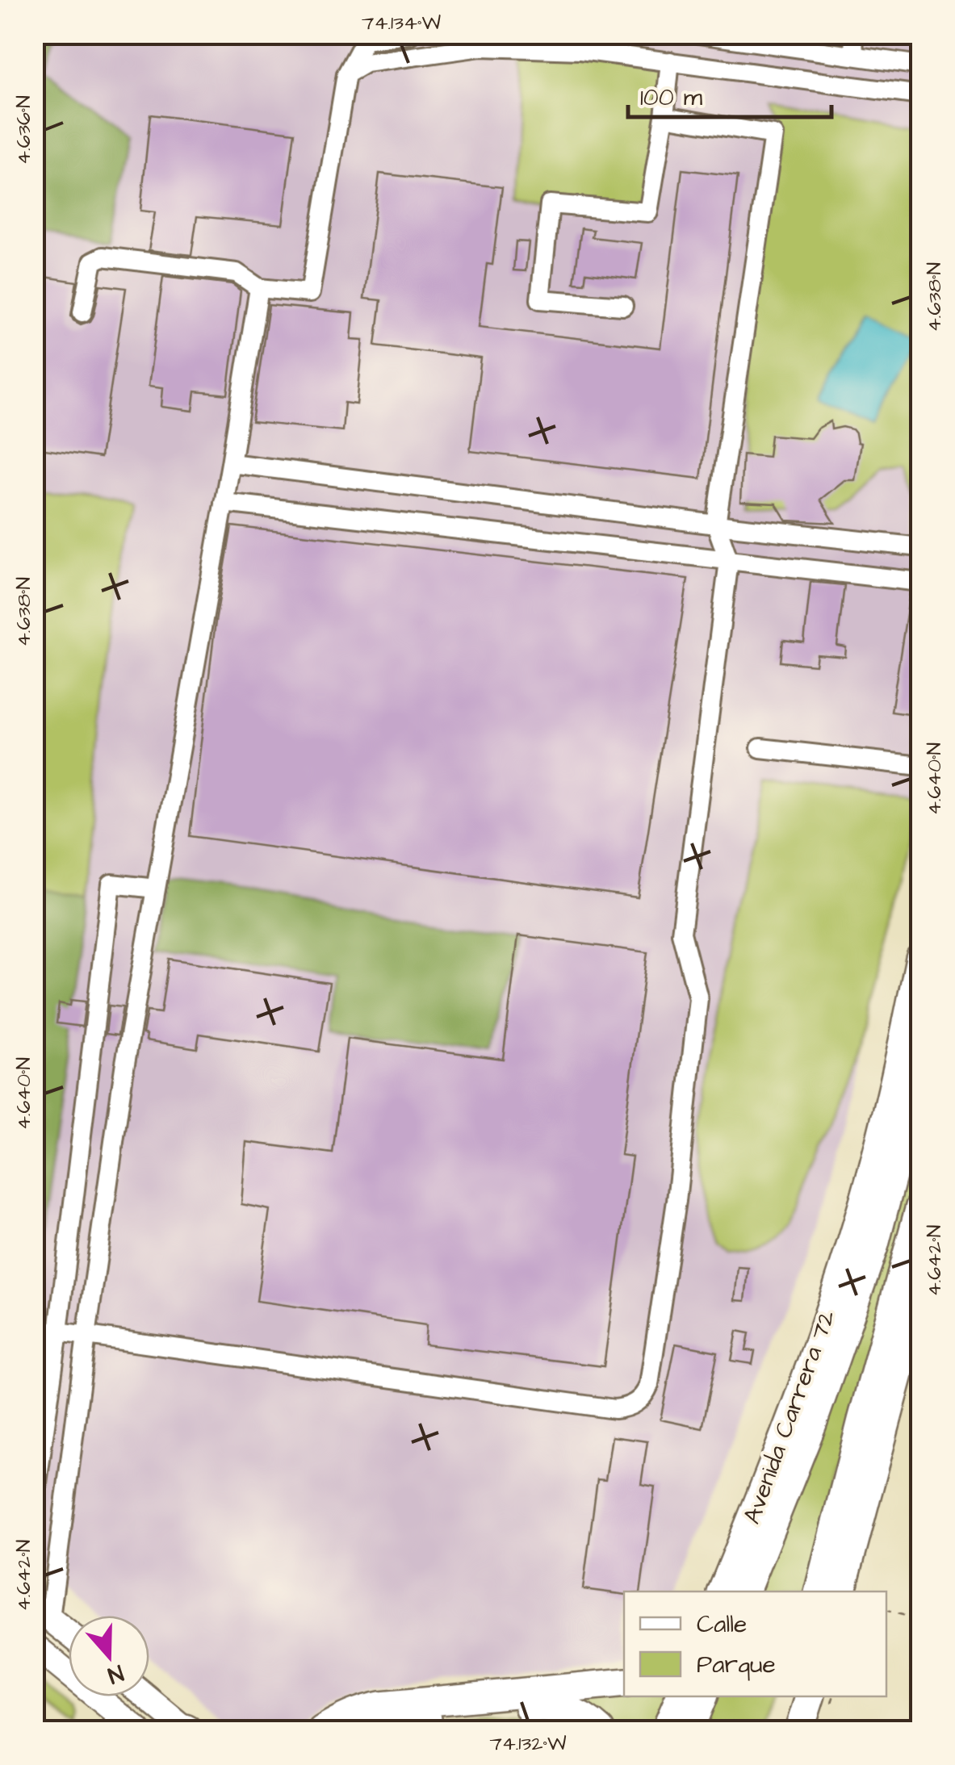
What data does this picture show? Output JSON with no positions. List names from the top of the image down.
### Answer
{
  "streets": {
    "highway": ["Avenida Carrera 72"]
  },
  "legend": ["Calle", "Parque"],
  "scale_bar": "100 m",
  "north": "bottom",
  "coordinates": [
    "74.134°W",
    "4.636°N",
    "4.638°N",
    "4.640°N",
    "4.642°N",
    "74.132°W"
  ]
}
